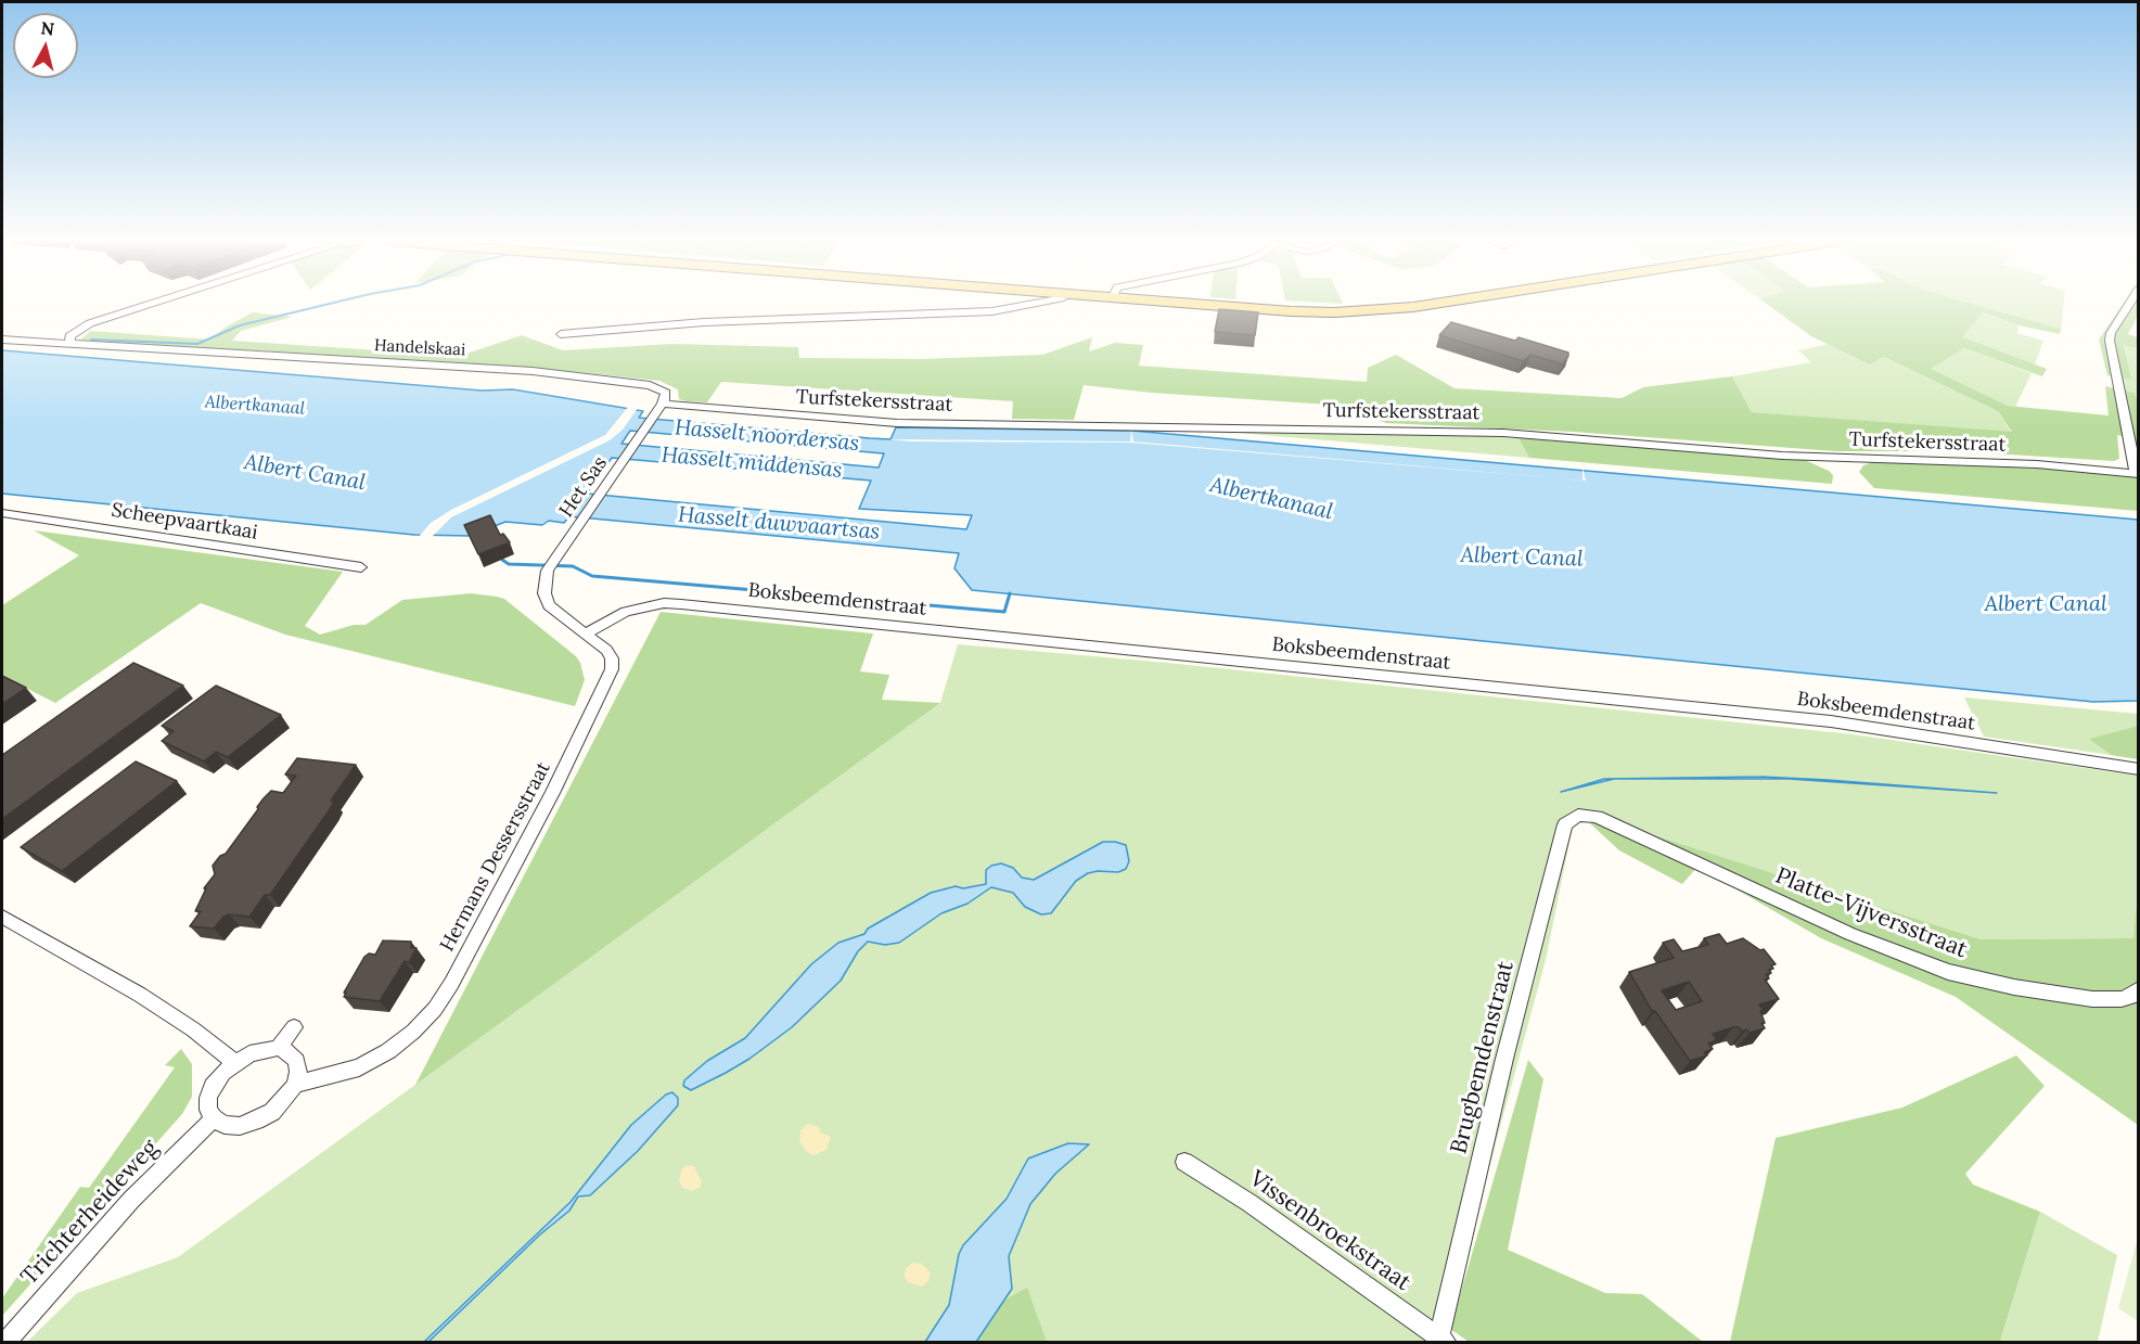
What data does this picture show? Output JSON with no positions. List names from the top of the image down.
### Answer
{
  "streets": {
    "street": [
      "Handelskaai",
      "Turfstekersstraat",
      "Het Sas",
      "Scheepvaartkaai",
      "Boksbeemdenstraat",
      "Hermans Dessersstraat",
      "Platte-Vijversstraat",
      "Brugbemdenstraat",
      "Trichterheideweg",
      "Vissenbroekstraat"
    ]
  },
  "crossings": [
    ["Handelskaai", "Turfstekersstraat"],
    ["Handelskaai", "Het Sas"],
    ["Turfstekersstraat", "Het Sas"],
    ["Het Sas", "Hermans Dessersstraat"],
    ["Boksbeemdenstraat", "Hermans Dessersstraat"],
    ["Hermans Dessersstraat", "Trichterheideweg"],
    ["Platte-Vijversstraat", "Brugbemdenstraat"],
    ["Brugbemdenstraat", "Vissenbroekstraat"]
  ],
  "water": [
    "Albertkanaal",
    "Hasselt noordersas",
    "Hasselt middensas",
    "Albert Canal",
    "Hasselt duwvaartsas"
  ],
  "north": "top"
}
